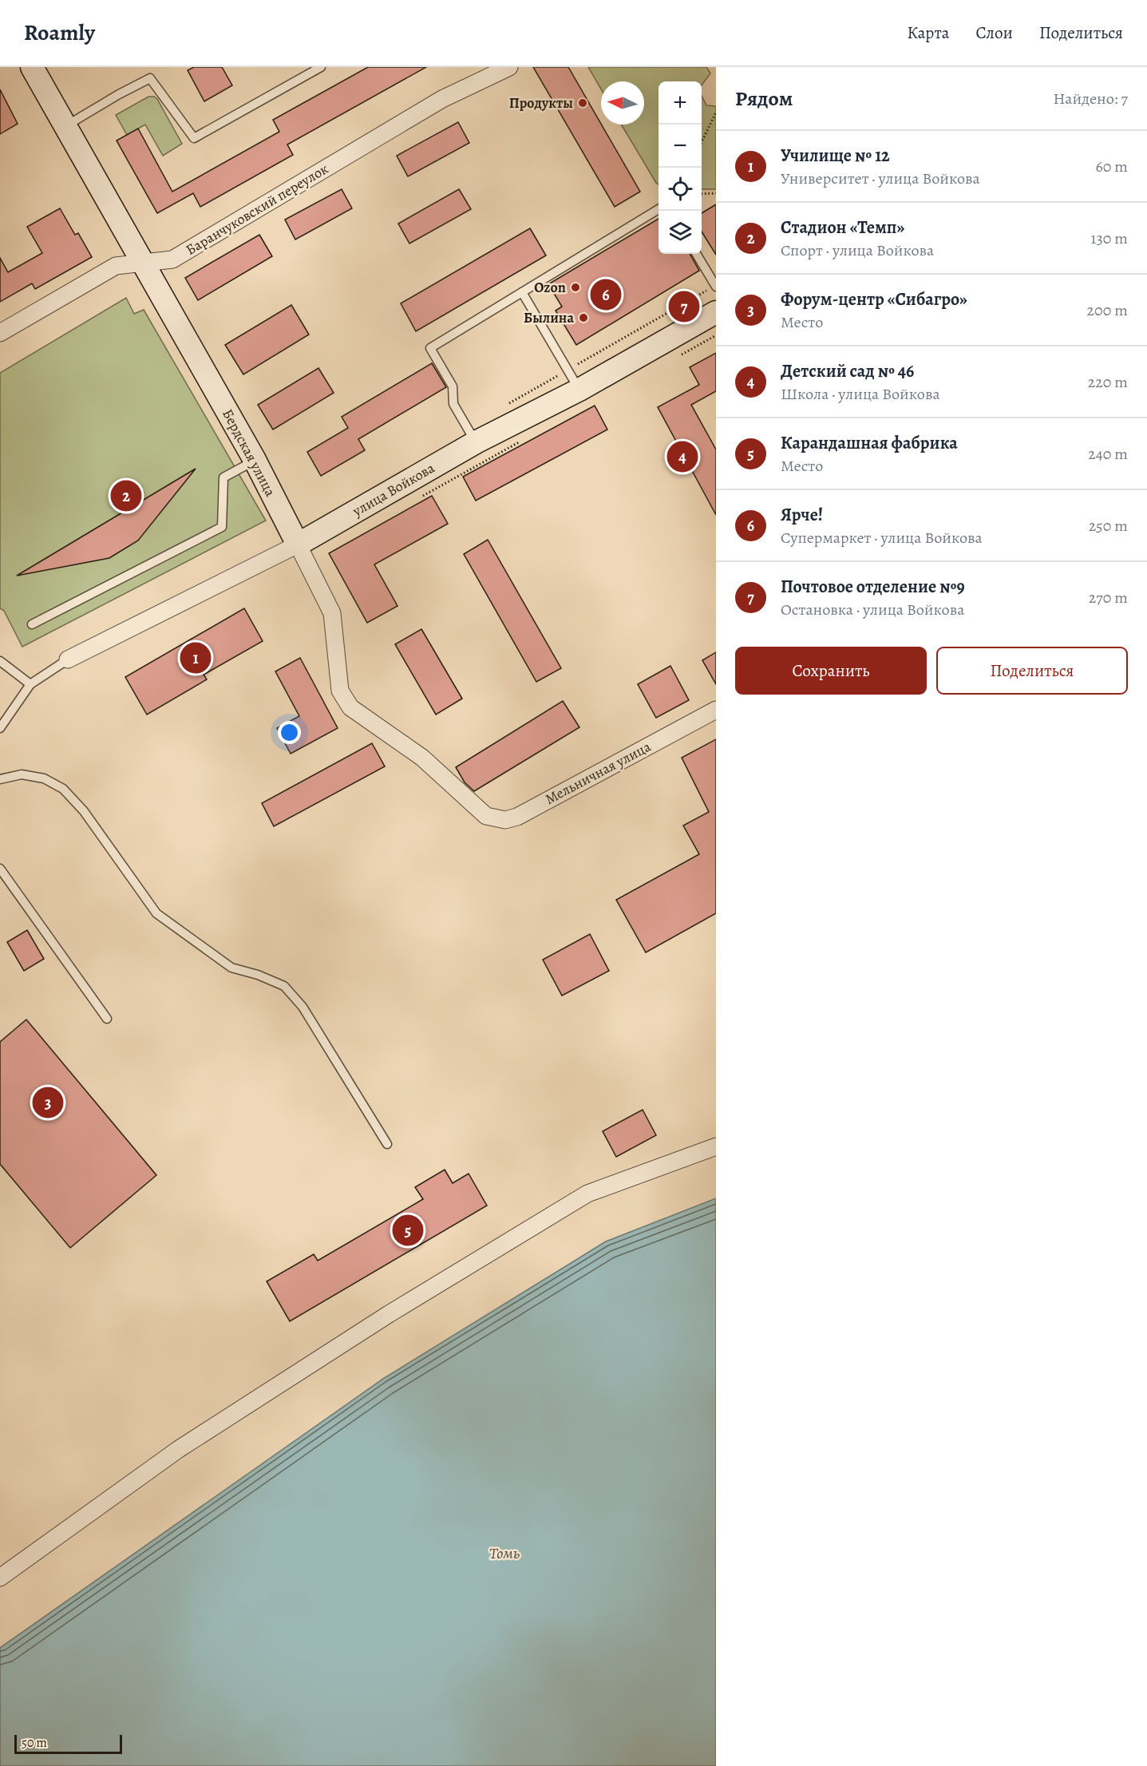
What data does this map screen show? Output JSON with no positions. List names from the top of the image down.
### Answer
{
  "streets": {
    "street": [
      "Баранчуковский переулок",
      "Бердская улица",
      "улица Войкова",
      "Мельничная улица"
    ]
  },
  "crossings": [
    ["Баранчуковский переулок", "Бердская улица"],
    ["Бердская улица", "улица Войкова"],
    ["Бердская улица", "Мельничная улица"]
  ],
  "water": ["Томь"],
  "places": ["Продукты", "Ozon", "Былина"],
  "scale_bar": "50 m",
  "north": "left",
  "page": {
    "header": "Roamly",
    "nav": ["Карта", "Слои", "Поделиться"],
    "heading": ["Рядом", "Найдено: 7"],
    "map_buttons": ["+", "−"],
    "list": [
      {
        "mark": "1",
        "name": "Училище № 12",
        "note": "Университет · улица Войкова",
        "value": "60 m"
      },
      {
        "mark": "2",
        "name": "Стадион «Темп»",
        "note": "Спорт · улица Войкова",
        "value": "130 m"
      },
      {
        "mark": "3",
        "name": "Форум-центр «Сибагро»",
        "note": "Место",
        "value": "200 m"
      },
      {
        "mark": "4",
        "name": "Детский сад № 46",
        "note": "Школа · улица Войкова",
        "value": "220 m"
      },
      {
        "mark": "5",
        "name": "Карандашная фабрика",
        "note": "Место",
        "value": "240 m"
      },
      {
        "mark": "6",
        "name": "Ярче!",
        "note": "Супермаркет · улица Войкова",
        "value": "250 m"
      },
      {
        "mark": "7",
        "name": "Почтовое отделение №9",
        "note": "Остановка · улица Войкова",
        "value": "270 m"
      }
    ],
    "pins": [
      "6",
      "7",
      "4",
      "2",
      "1",
      "3",
      "5"
    ],
    "buttons": ["Сохранить", "Поделиться"],
    "scale": "50 m"
  }
}
